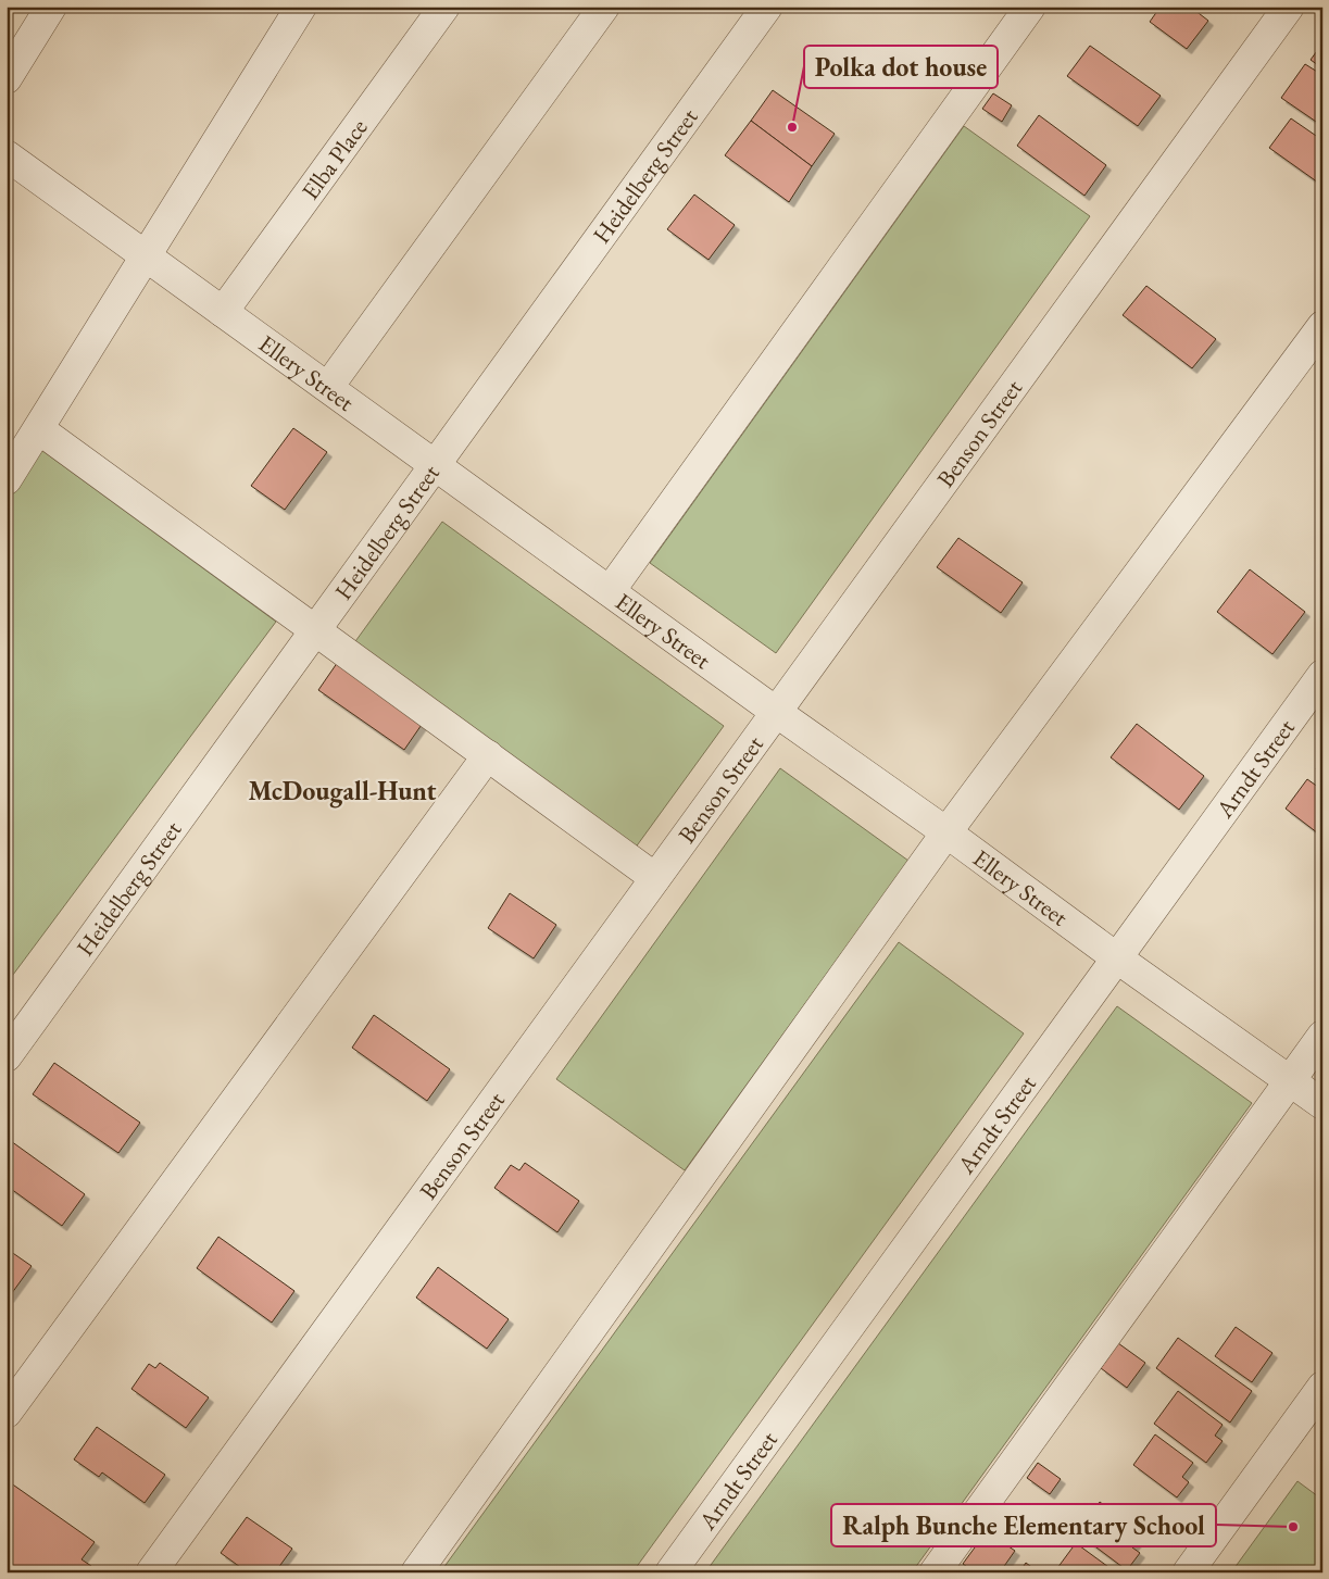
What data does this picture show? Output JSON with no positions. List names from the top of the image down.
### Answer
{
  "streets": {
    "street": [
      "Elba Place",
      "Heidelberg Street",
      "Ellery Street",
      "Benson Street",
      "Arndt Street"
    ]
  },
  "crossings": [
    ["Elba Place", "Ellery Street"],
    ["Heidelberg Street", "Ellery Street"],
    ["Ellery Street", "Benson Street"],
    ["Ellery Street", "Arndt Street"]
  ],
  "districts": ["McDougall-Hunt"],
  "places": ["Polka dot house", "Ralph Bunche Elementary School"]
}
